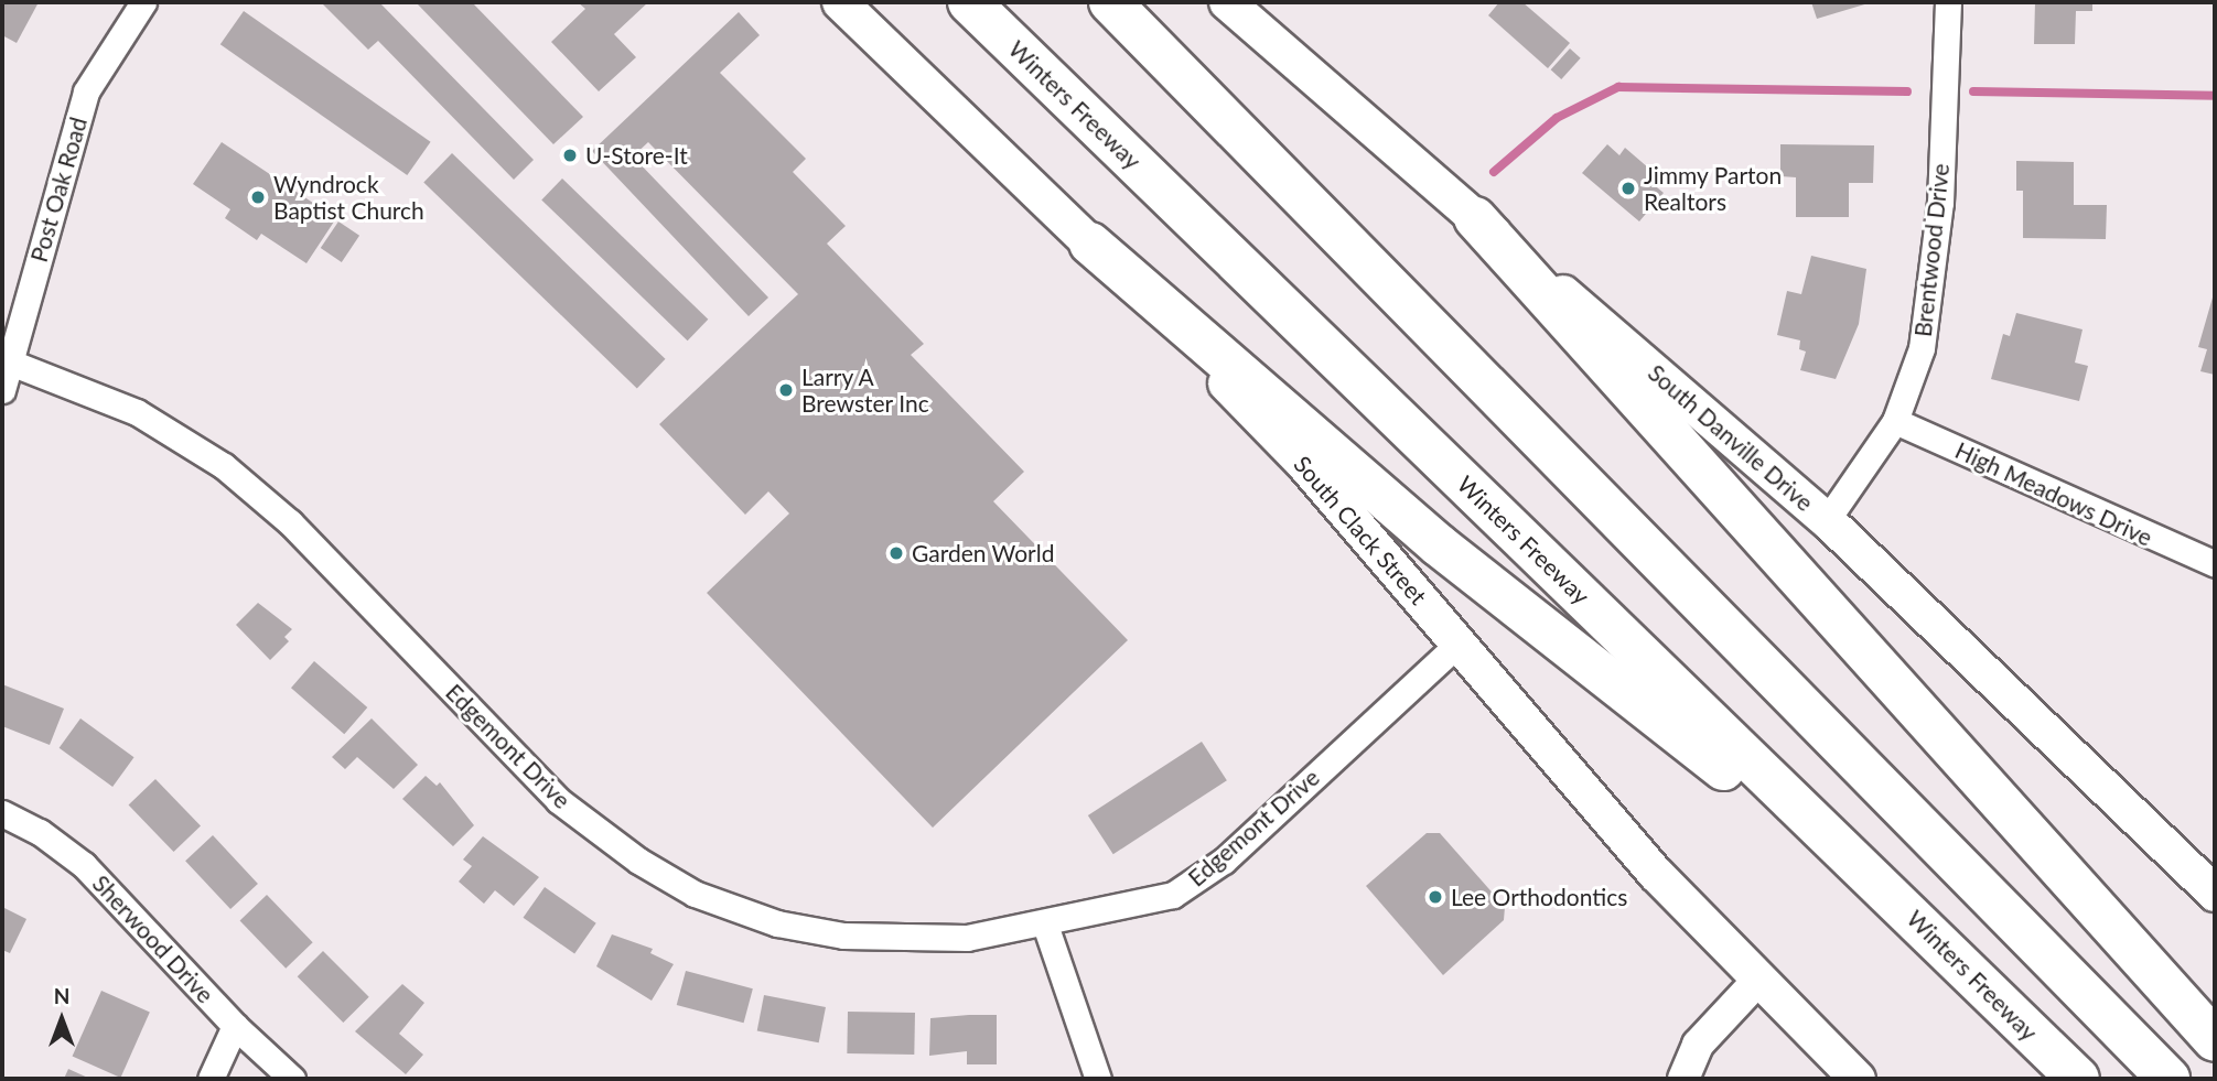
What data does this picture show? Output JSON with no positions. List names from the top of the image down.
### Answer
{
  "streets": {
    "highway": ["Winters Freeway"],
    "main road": ["South Danville Drive", "South Clack Street"],
    "street": [
      "Post Oak Road",
      "Brentwood Drive",
      "High Meadows Drive",
      "Edgemont Drive",
      "Sherwood Drive"
    ]
  },
  "crossings": [
    ["Post Oak Road", "Edgemont Drive"],
    ["Brentwood Drive", "South Danville Drive"],
    ["Brentwood Drive", "High Meadows Drive"],
    ["South Clack Street", "Edgemont Drive"]
  ],
  "places": [
    "U-Store-It",
    "Jimmy Parton Realtors",
    "Wyndrock Baptist Church",
    "Larry A Brewster Inc",
    "Garden World",
    "Lee Orthodontics"
  ],
  "north": "top"
}
